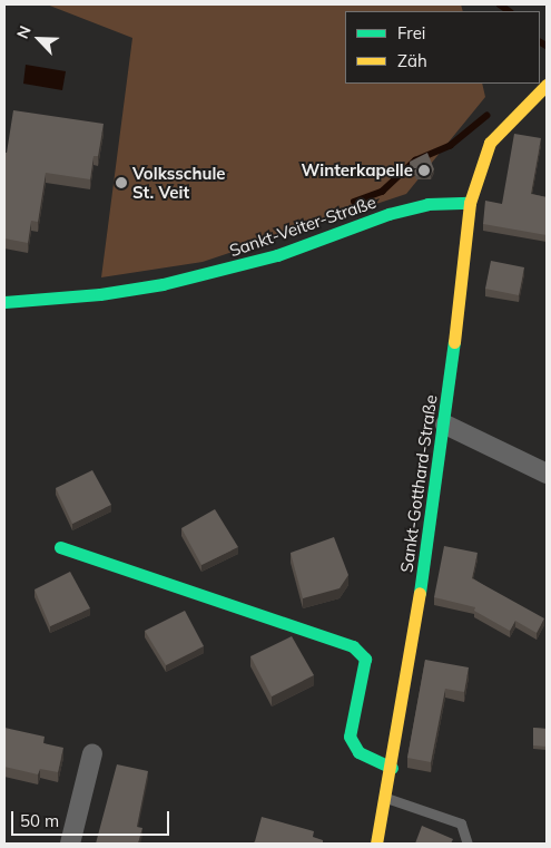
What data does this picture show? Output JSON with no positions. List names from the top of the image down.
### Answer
{
  "streets": {
    "street": ["Sankt-Veiter-Straße", "Sankt-Gotthard-Straße"]
  },
  "crossings": [
    ["Sankt-Veiter-Straße", "Sankt-Gotthard-Straße"]
  ],
  "places": ["Winterkapelle", "Volksschule St. Veit"],
  "legend": ["Frei", "Zäh"],
  "scale_bar": "50 m",
  "north": "top left"
}
